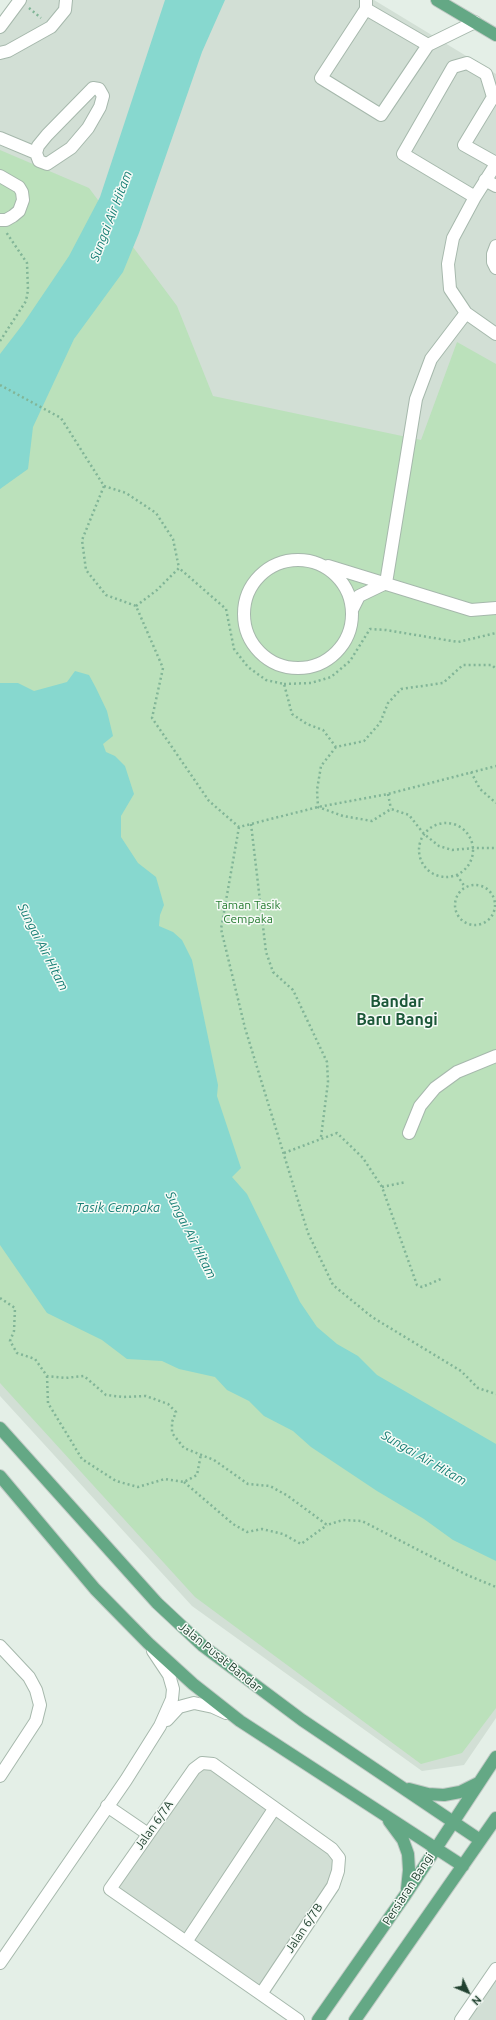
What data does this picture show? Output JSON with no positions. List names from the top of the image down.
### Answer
{
  "streets": {
    "main road": ["Jalan Pusat Bandar", "Persiaran Bangi"],
    "street": ["Jalan 6/7A", "Jalan 6/7B"]
  },
  "crossings": [
    ["Jalan Pusat Bandar", "Persiaran Bangi"],
    ["Jalan 6/7A", "Jalan 6/7B"]
  ],
  "districts": ["Bandar Baru Bangi"],
  "water": ["Sungai Air Hitam", "Tasik Cempaka"],
  "parks": ["Taman Tasik Cempaka"],
  "north": "bottom right"
}
